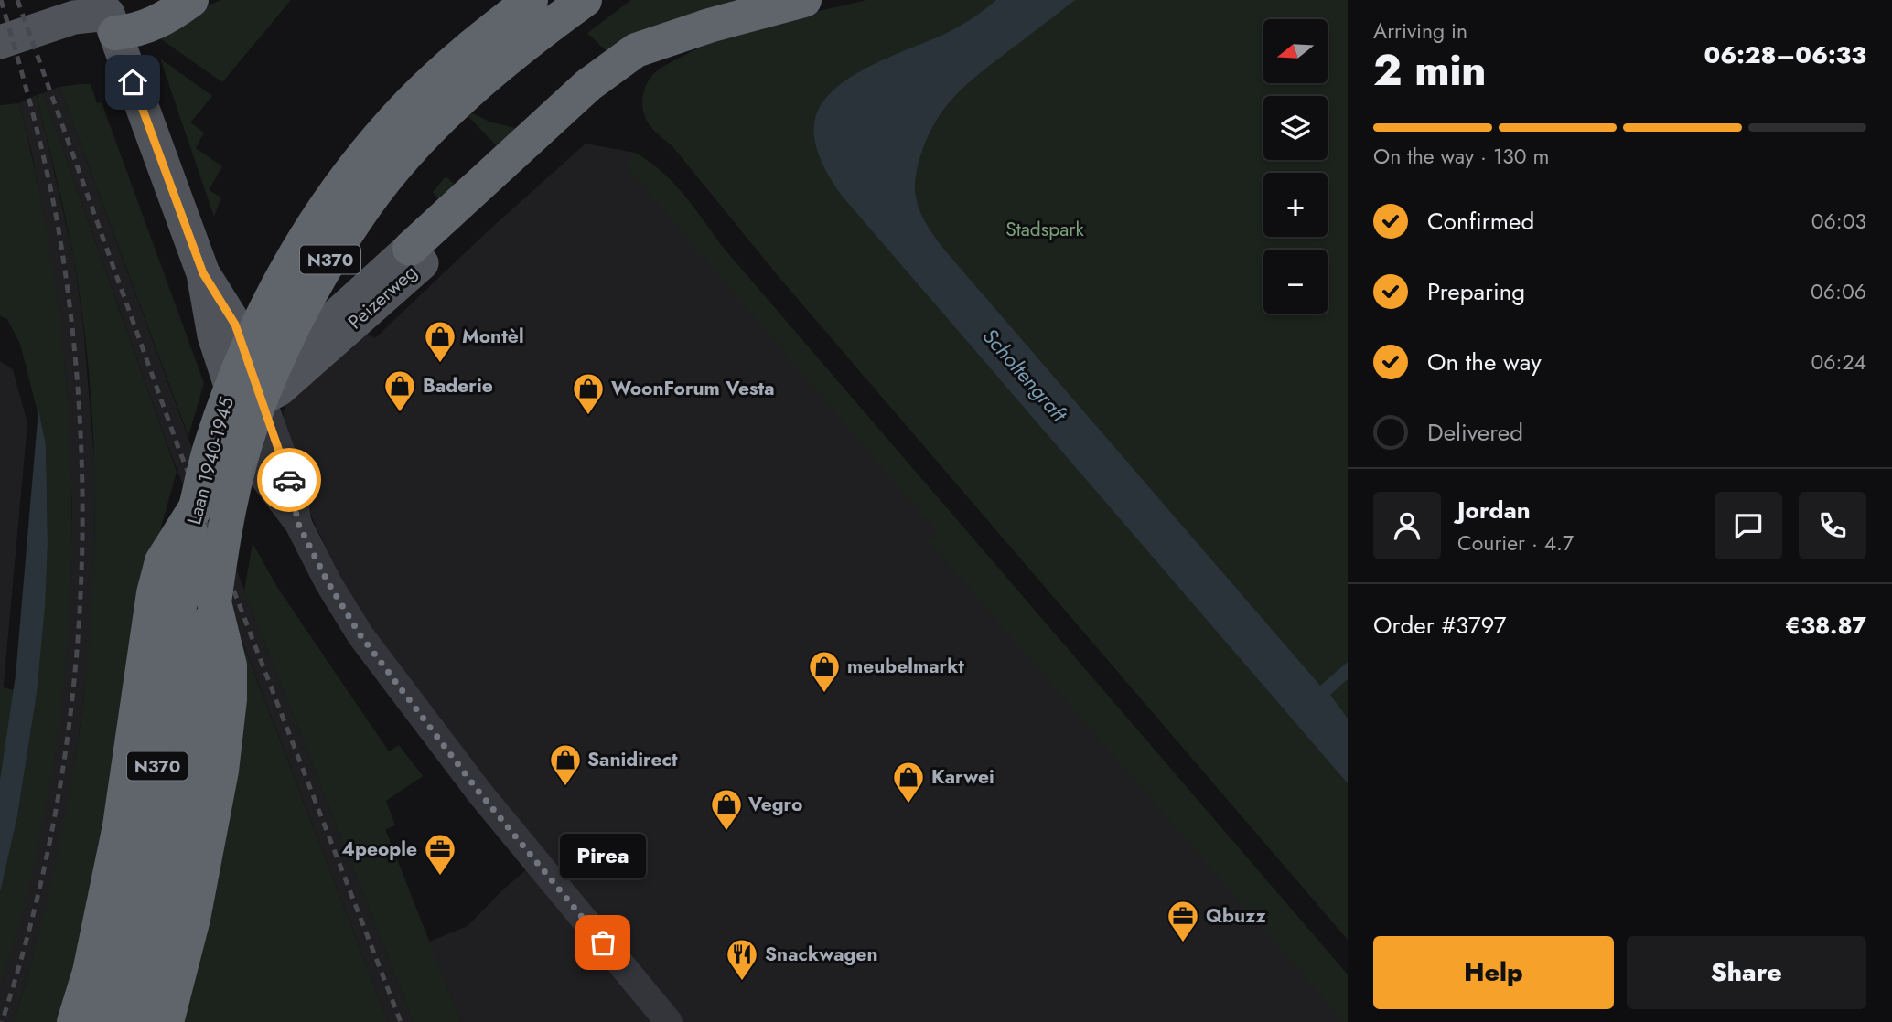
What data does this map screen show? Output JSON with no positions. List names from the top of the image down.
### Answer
{
  "streets": {
    "highway": ["N370", "Laan 1940-1945"],
    "main road": ["Peizerweg"]
  },
  "crossings": [
    ["N370", "Laan 1940-1945"]
  ],
  "water": ["Scholtengraft"],
  "parks": ["Stadspark"],
  "places": {
    "shop": [
      "Montèl",
      "Baderie",
      "WoonForum Vesta",
      "meubelmarkt",
      "Sanidirect",
      "Karwei",
      "Vegro"
    ],
    "office": ["4people", "Qbuzz"],
    "other": ["Pirea"],
    "restaurant": ["Snackwagen"]
  },
  "north": "left",
  "page": {
    "heading": ["2 min", "Arriving in", "06:28–06:33"],
    "panel": [
      "Jordan",
      "Courier · 4.7",
      "Order #3797",
      "€38.87"
    ],
    "map_buttons": ["+", "−"],
    "bar": "On the way · 130 m",
    "list": [
      ["Confirmed", "06:03"],
      ["Preparing", "06:06"],
      ["On the way", "06:24"],
      "Delivered"
    ],
    "bubble": "Pirea",
    "buttons": ["Help", "Share"]
  }
}
